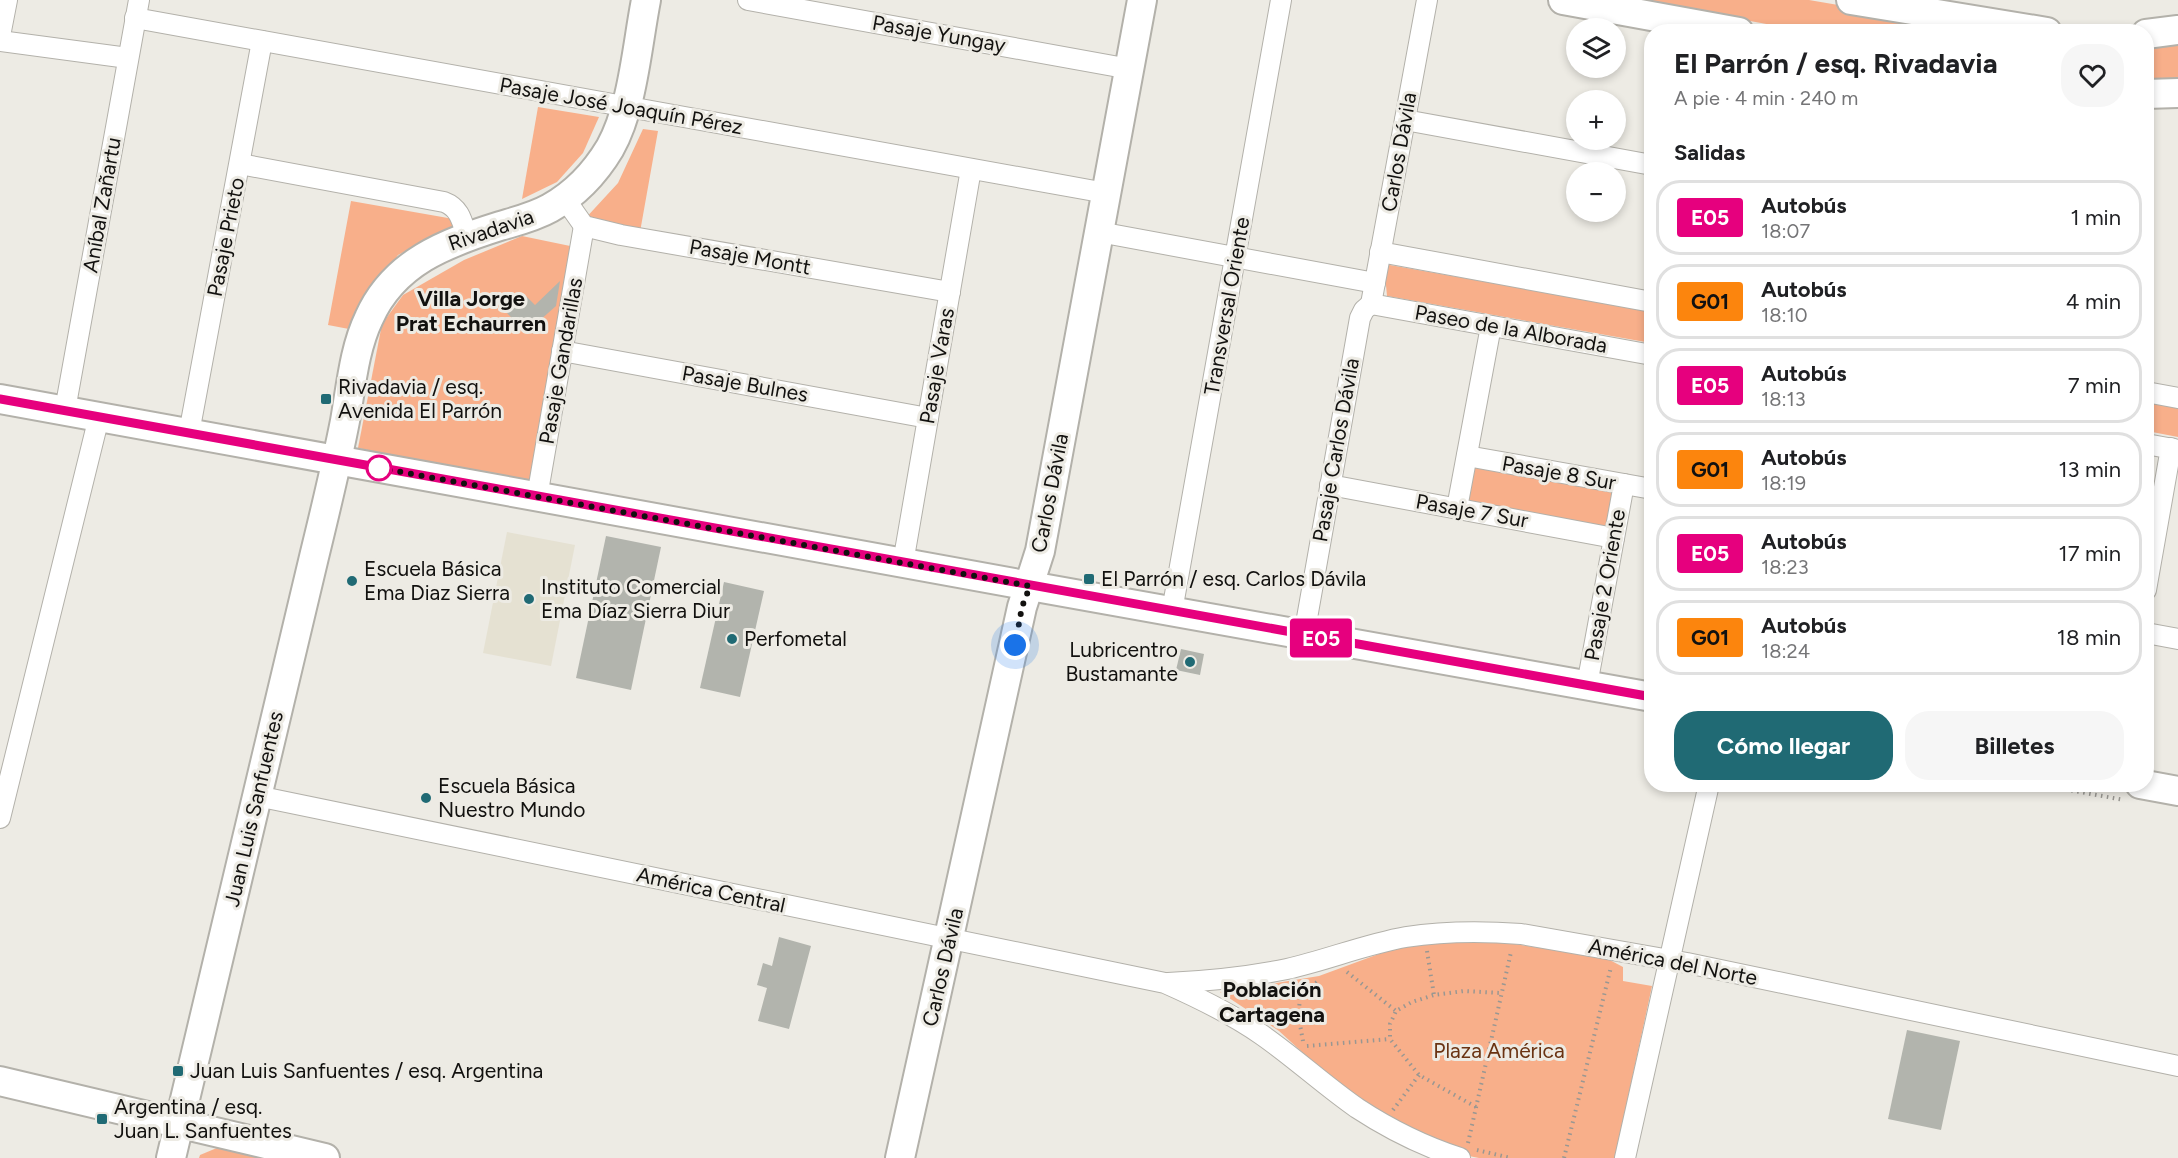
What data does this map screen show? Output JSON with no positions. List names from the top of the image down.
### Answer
{
  "streets": {
    "street": [
      "Pasaje Yungay",
      "Pasaje José Joaquín Pérez",
      "Carlos Dávila",
      "Aníbal Zañartu",
      "Rivadavia",
      "Pasaje Prieto",
      "Pasaje Montt",
      "Transversal Oriente",
      "Paseo de la Alborada",
      "Pasaje Gandarillas",
      "Pasaje Varas",
      "Pasaje Bulnes",
      "Pasaje Carlos Dávila",
      "Pasaje 8 Sur",
      "Pasaje 7 Sur",
      "Pasaje 2 Oriente",
      "Juan Luis Sanfuentes",
      "América Central",
      "América del Norte"
    ]
  },
  "crossings": [
    ["Pasaje Yungay", "Carlos Dávila"],
    ["Pasaje José Joaquín Pérez", "Carlos Dávila"],
    ["Pasaje José Joaquín Pérez", "Aníbal Zañartu"],
    ["Pasaje José Joaquín Pérez", "Rivadavia"],
    ["Pasaje José Joaquín Pérez", "Pasaje Prieto"],
    ["Pasaje José Joaquín Pérez", "Pasaje Varas"],
    ["Carlos Dávila", "Paseo de la Alborada"],
    ["Carlos Dávila", "Pasaje Carlos Dávila"],
    ["Carlos Dávila", "América Central"],
    ["Rivadavia", "Juan Luis Sanfuentes"],
    ["Pasaje Montt", "Pasaje Gandarillas"],
    ["Pasaje Montt", "Pasaje Varas"],
    ["Paseo de la Alborada", "Pasaje Carlos Dávila"],
    ["Pasaje Gandarillas", "Pasaje Bulnes"],
    ["Pasaje Varas", "Pasaje Bulnes"],
    ["Pasaje Carlos Dávila", "Pasaje 7 Sur"],
    ["Pasaje 8 Sur", "Pasaje 2 Oriente"],
    ["Pasaje 7 Sur", "Pasaje 2 Oriente"],
    ["Juan Luis Sanfuentes", "América Central"],
    ["América Central", "América del Norte"]
  ],
  "districts": ["Villa Jorge Prat Echaurren", "Población Cartagena"],
  "parks": ["Plaza América"],
  "places": {
    "transit": [
      "Rivadavia / esq. Avenida El Parrón",
      "El Parrón / esq. Carlos Dávila",
      "Juan Luis Sanfuentes / esq. Argentina",
      "Argentina / esq. Juan L. Sanfuentes"
    ],
    "other": [
      "Escuela Básica Ema Diaz Sierra",
      "Instituto Comercial Ema Díaz Sierra Diur",
      "Perfometal",
      "Lubricentro Bustamante",
      "Escuela Básica Nuestro Mundo"
    ]
  },
  "lines": ["bus line E05"],
  "page": {
    "on_map": "E05",
    "map_buttons": ["+", "−"],
    "heading": [
      ["El Parrón / esq. Rivadavia", "A pie · 4 min · 240 m"],
      "Salidas"
    ],
    "list": [
      {
        "mark": "E05",
        "name": "Autobús",
        "note": "18:07",
        "value": "1 min"
      },
      {
        "mark": "G01",
        "name": "Autobús",
        "note": "18:10",
        "value": "4 min"
      },
      {
        "mark": "E05",
        "name": "Autobús",
        "note": "18:13",
        "value": "7 min"
      },
      {
        "mark": "G01",
        "name": "Autobús",
        "note": "18:19",
        "value": "13 min"
      },
      {
        "mark": "E05",
        "name": "Autobús",
        "note": "18:23",
        "value": "17 min"
      },
      {
        "mark": "G01",
        "name": "Autobús",
        "note": "18:24",
        "value": "18 min"
      }
    ],
    "buttons": ["Cómo llegar", "Billetes"]
  }
}
